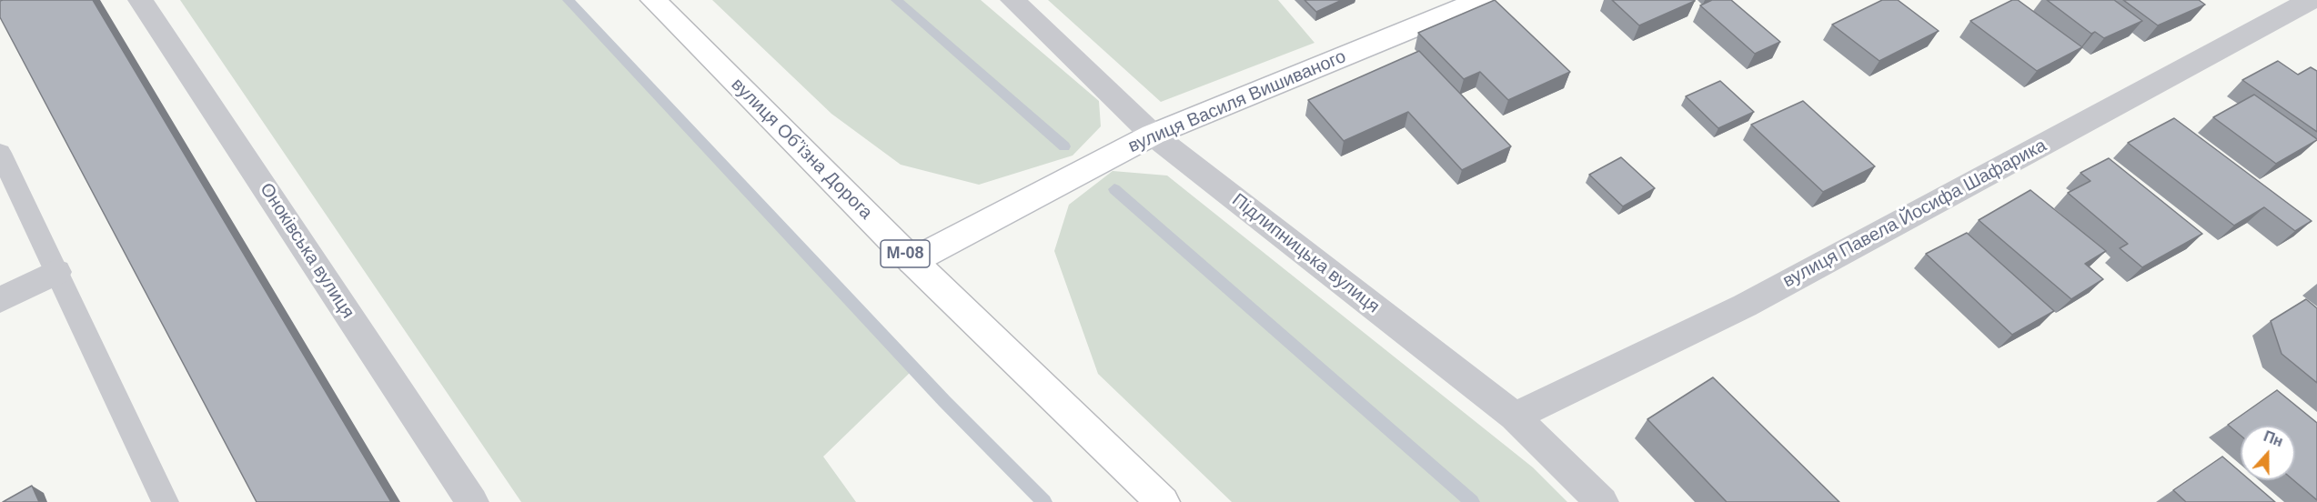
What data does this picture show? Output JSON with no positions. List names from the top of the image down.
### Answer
{
  "streets": {
    "main road": ["вулиця Василя Вишиваного", "вулиця Обʼїзна Дорога", "М-08"],
    "street": ["вулиця Павела Йосифа Шафарика", "Оноківська вулиця", "Підлипницька вулиця"]
  },
  "crossings": [
    ["вулиця Василя Вишиваного", "вулиця Обʼїзна Дорога"],
    ["вулиця Василя Вишиваного", "Підлипницька вулиця"],
    ["вулиця Павела Йосифа Шафарика", "Підлипницька вулиця"]
  ],
  "north": "top"
}
